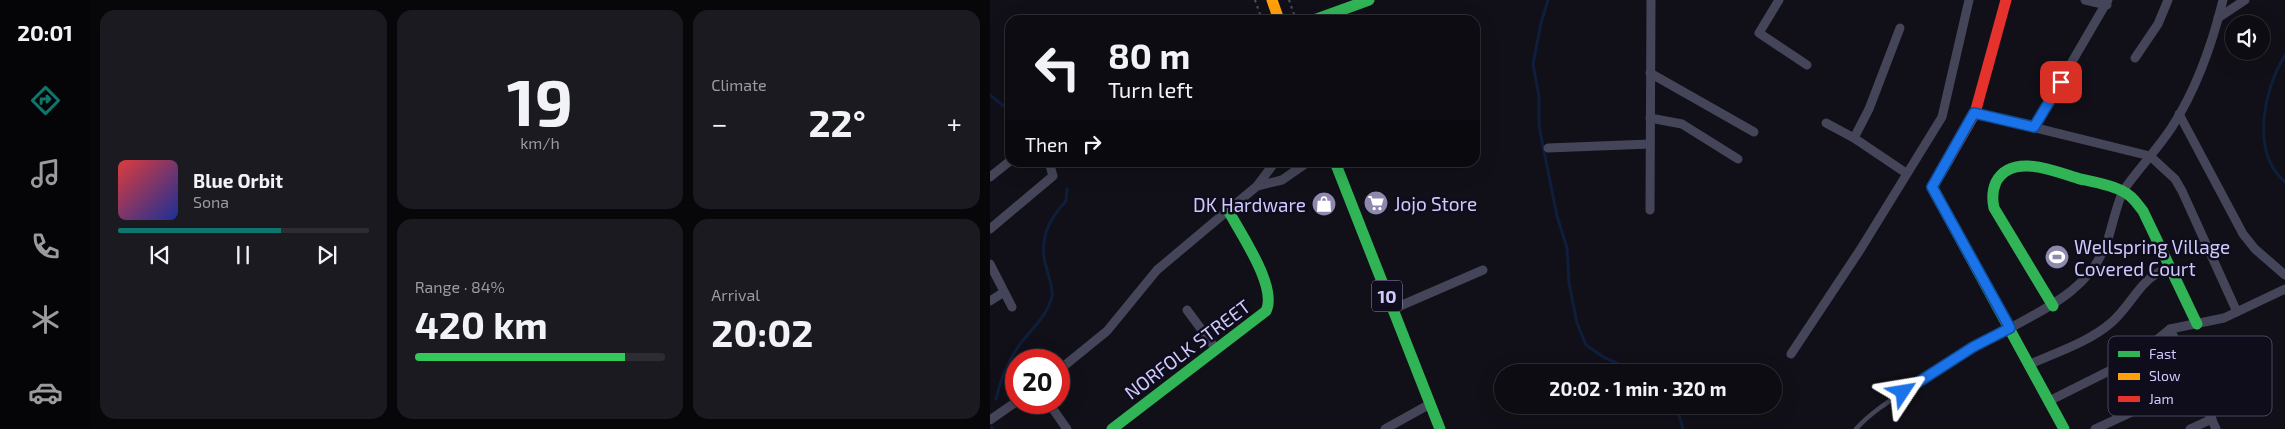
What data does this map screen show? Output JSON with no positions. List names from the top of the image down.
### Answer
{
  "streets": {
    "main road": ["10", "NORFOLK STREET"]
  },
  "places": {
    "supermarket": ["Jojo Store"],
    "shop": ["DK Hardware"],
    "sports": ["Wellspring Village Covered Court"]
  },
  "legend": ["Fast", "Slow", "Jam"],
  "page": {
    "tabs": "20:01",
    "tile": [
      ["19", "km/h"],
      "Climate",
      ["Range · 84%", "420 km"],
      ["Arrival", "20:02"]
    ],
    "turn": ["80 m", "Turn left"],
    "heat": ["−", "22°", "+"],
    "then": "Then",
    "song": ["Blue Orbit", "Sona"],
    "limit": "20",
    "trip": "20:02 · 1 min · 320 m"
  }
}
